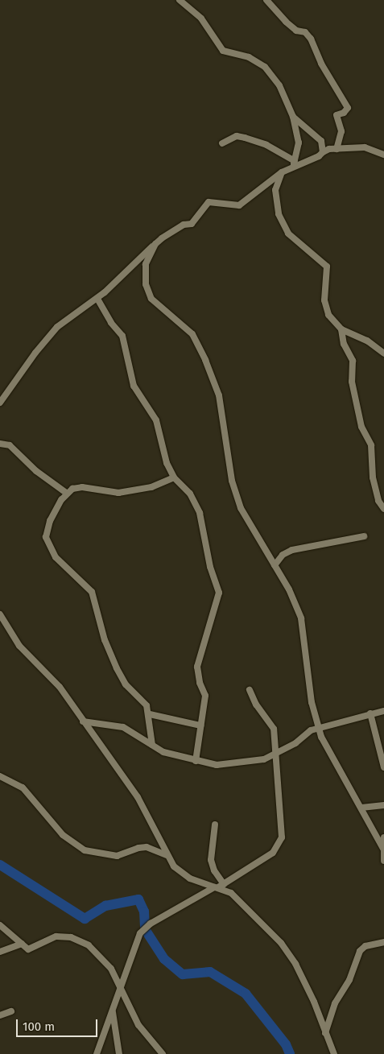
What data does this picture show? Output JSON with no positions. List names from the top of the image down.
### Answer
{
  "scale_bar": "100 m"
}
